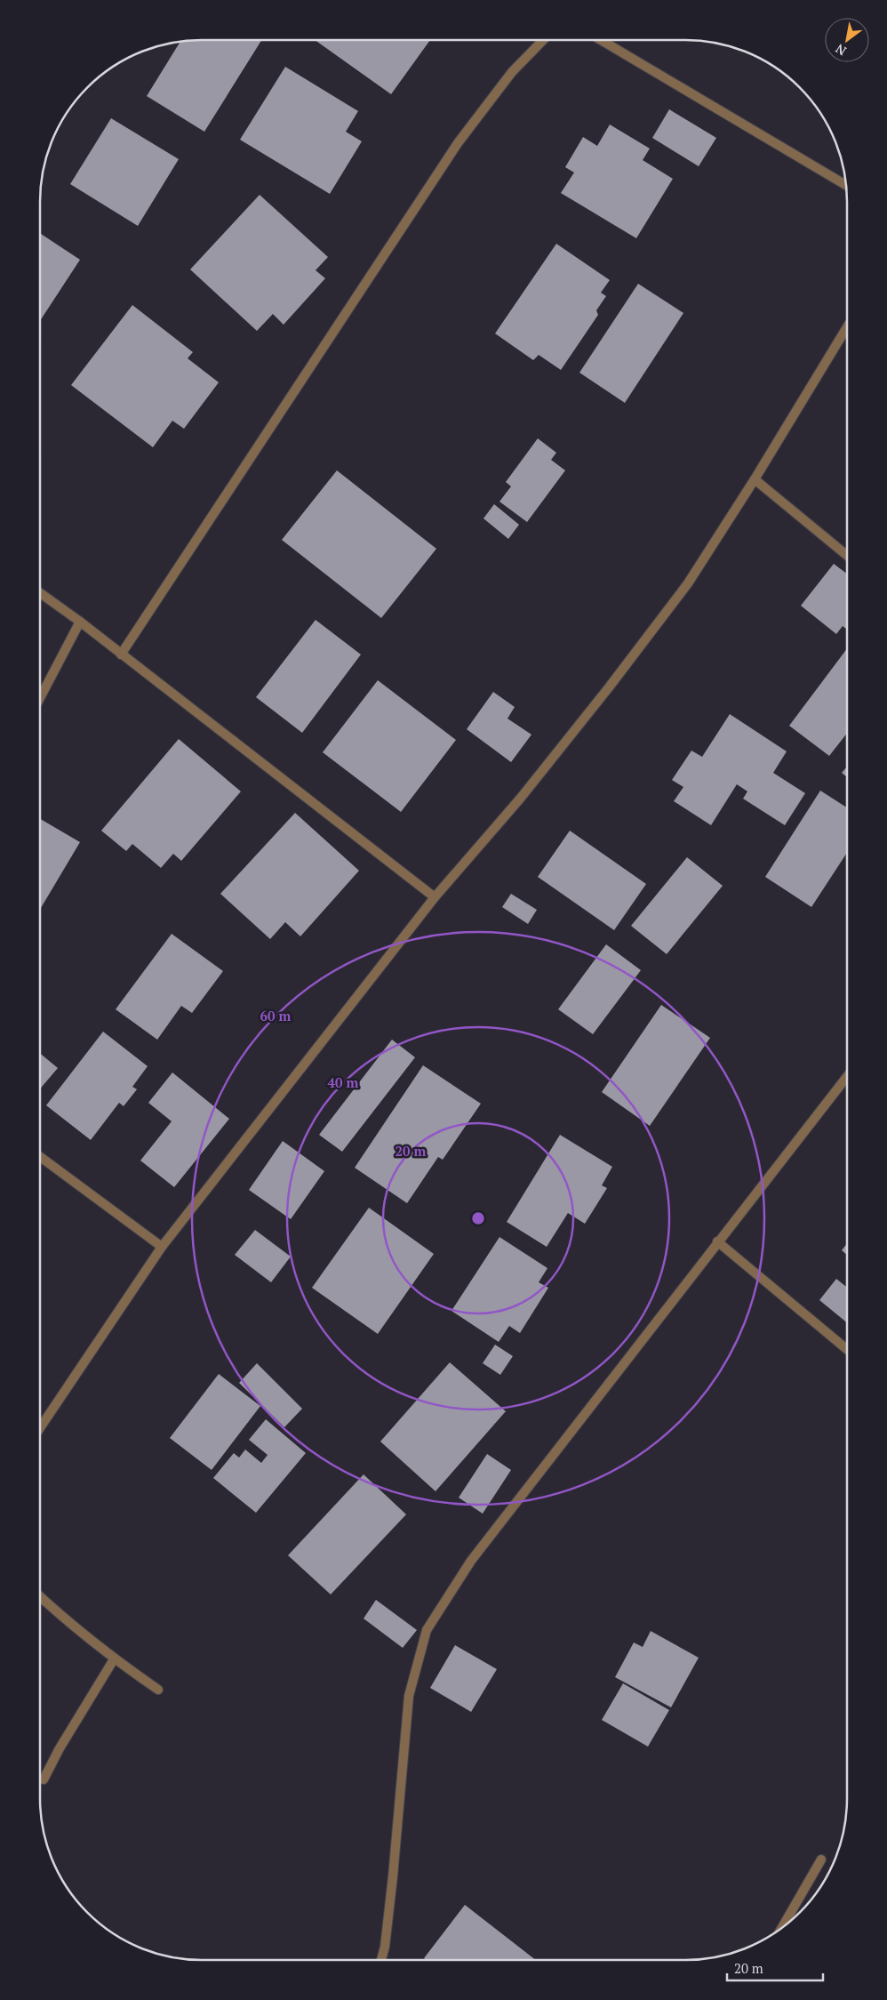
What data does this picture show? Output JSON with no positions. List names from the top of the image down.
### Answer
{
  "scale_bar": "20 m",
  "north": "bottom left",
  "rings": ["60 m", "40 m", "20 m"]
}
